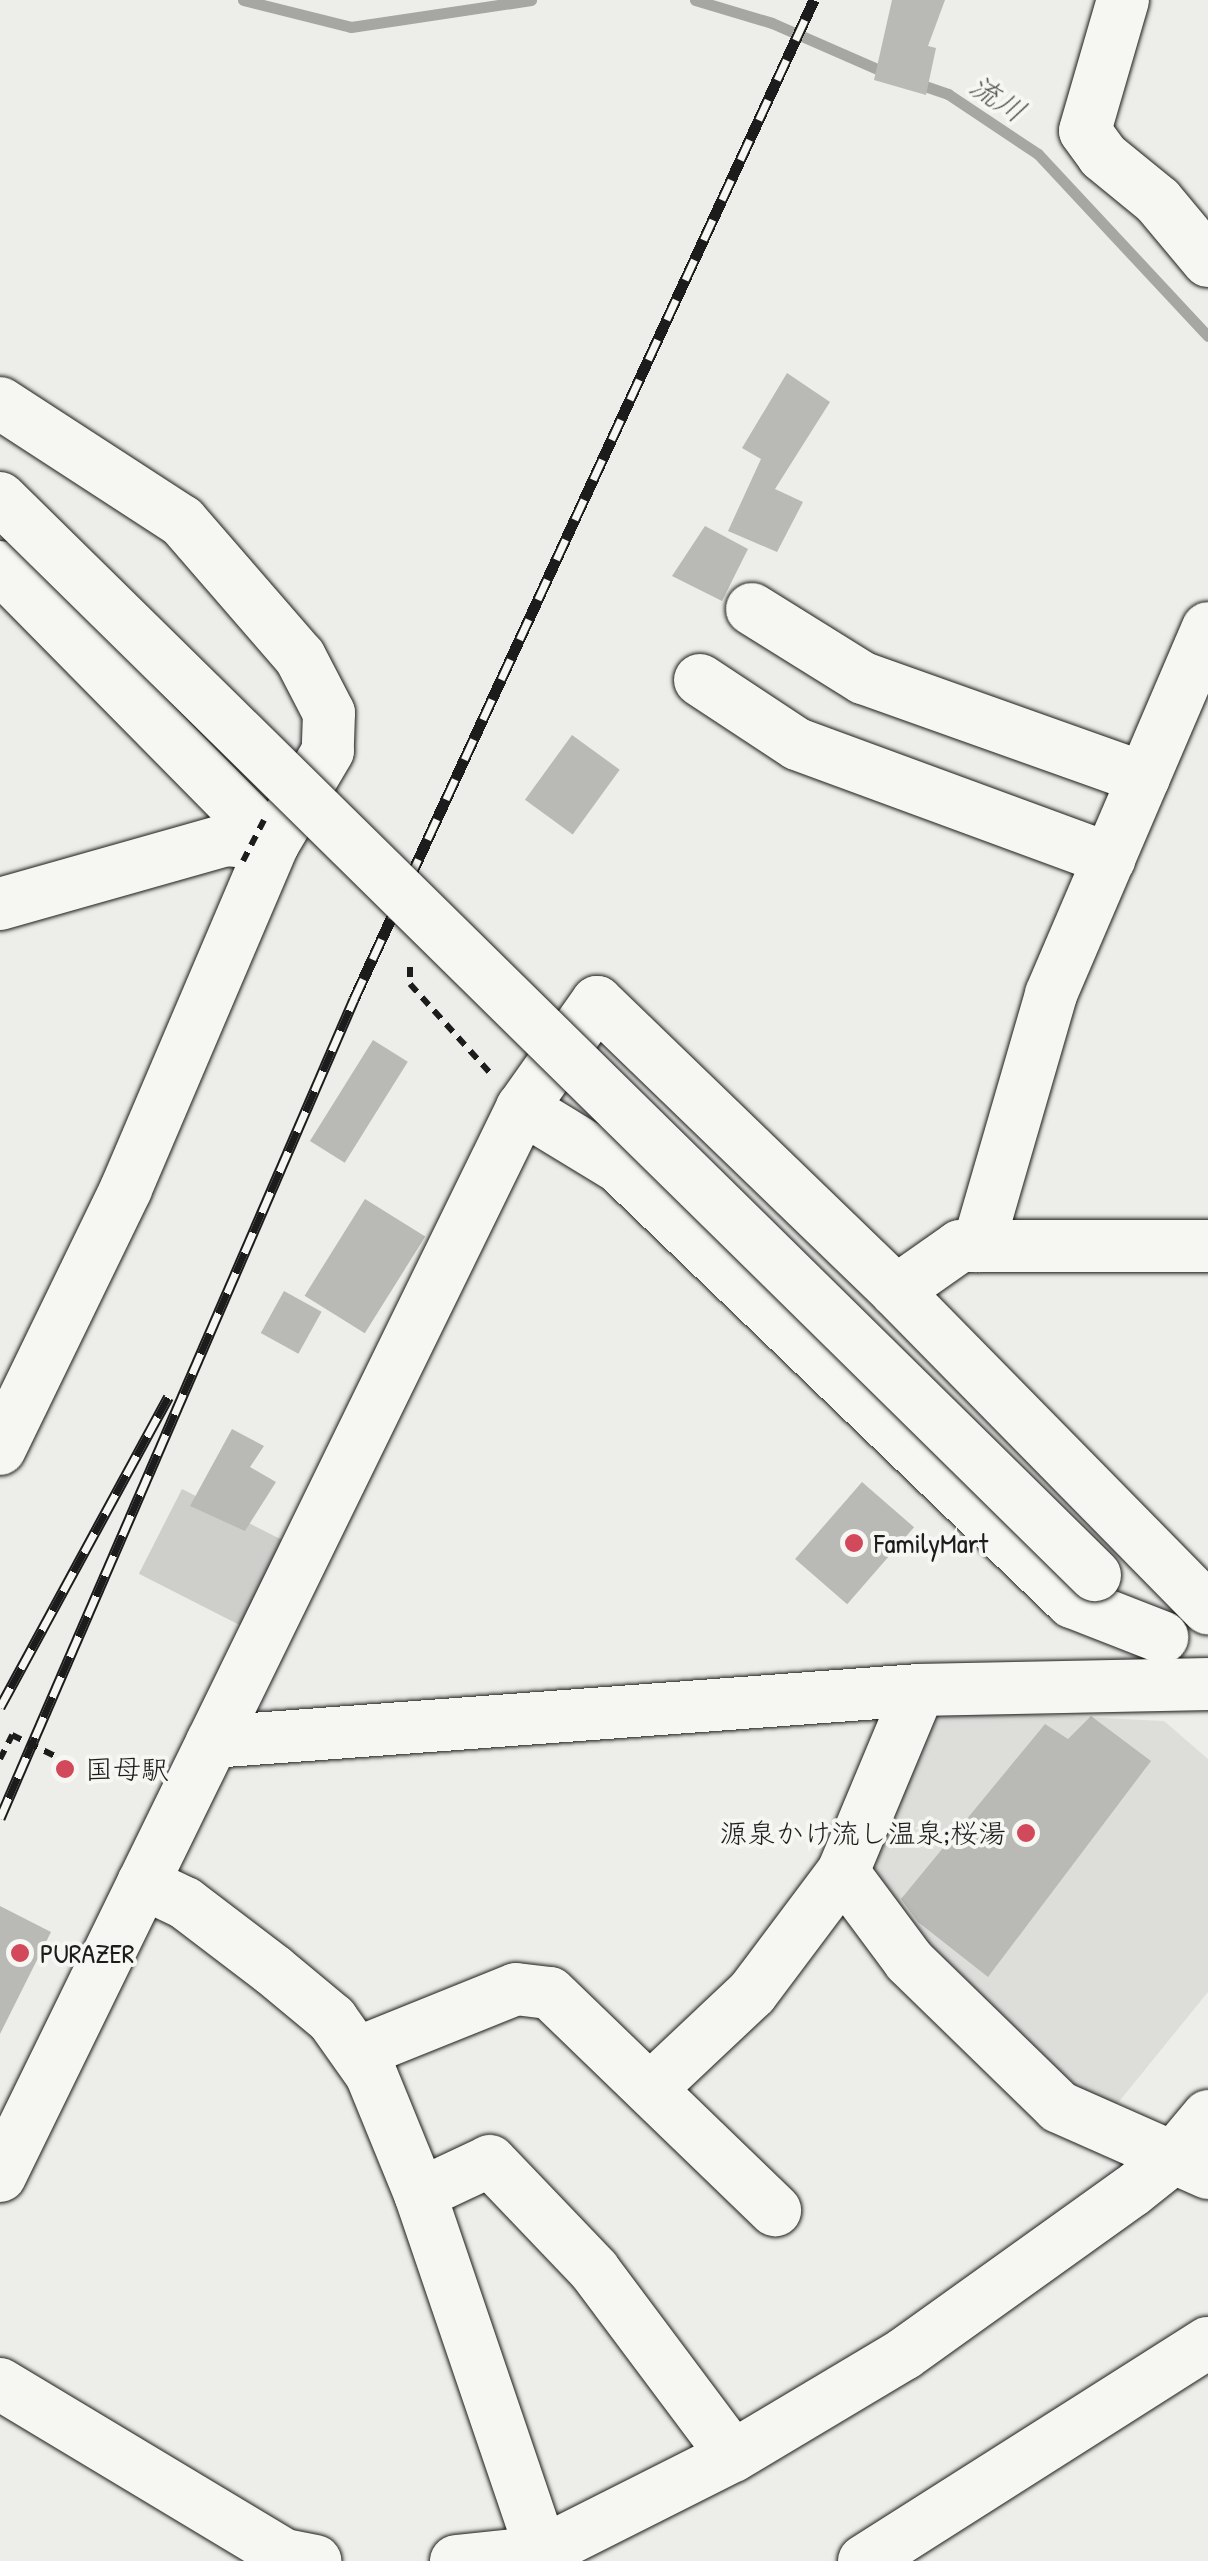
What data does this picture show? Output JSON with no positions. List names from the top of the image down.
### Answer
{
  "water": ["流川"],
  "places": [
    "FamilyMart",
    "国母駅",
    "源泉かけ流し温泉;桜湯",
    "PURAZER"
  ]
}
